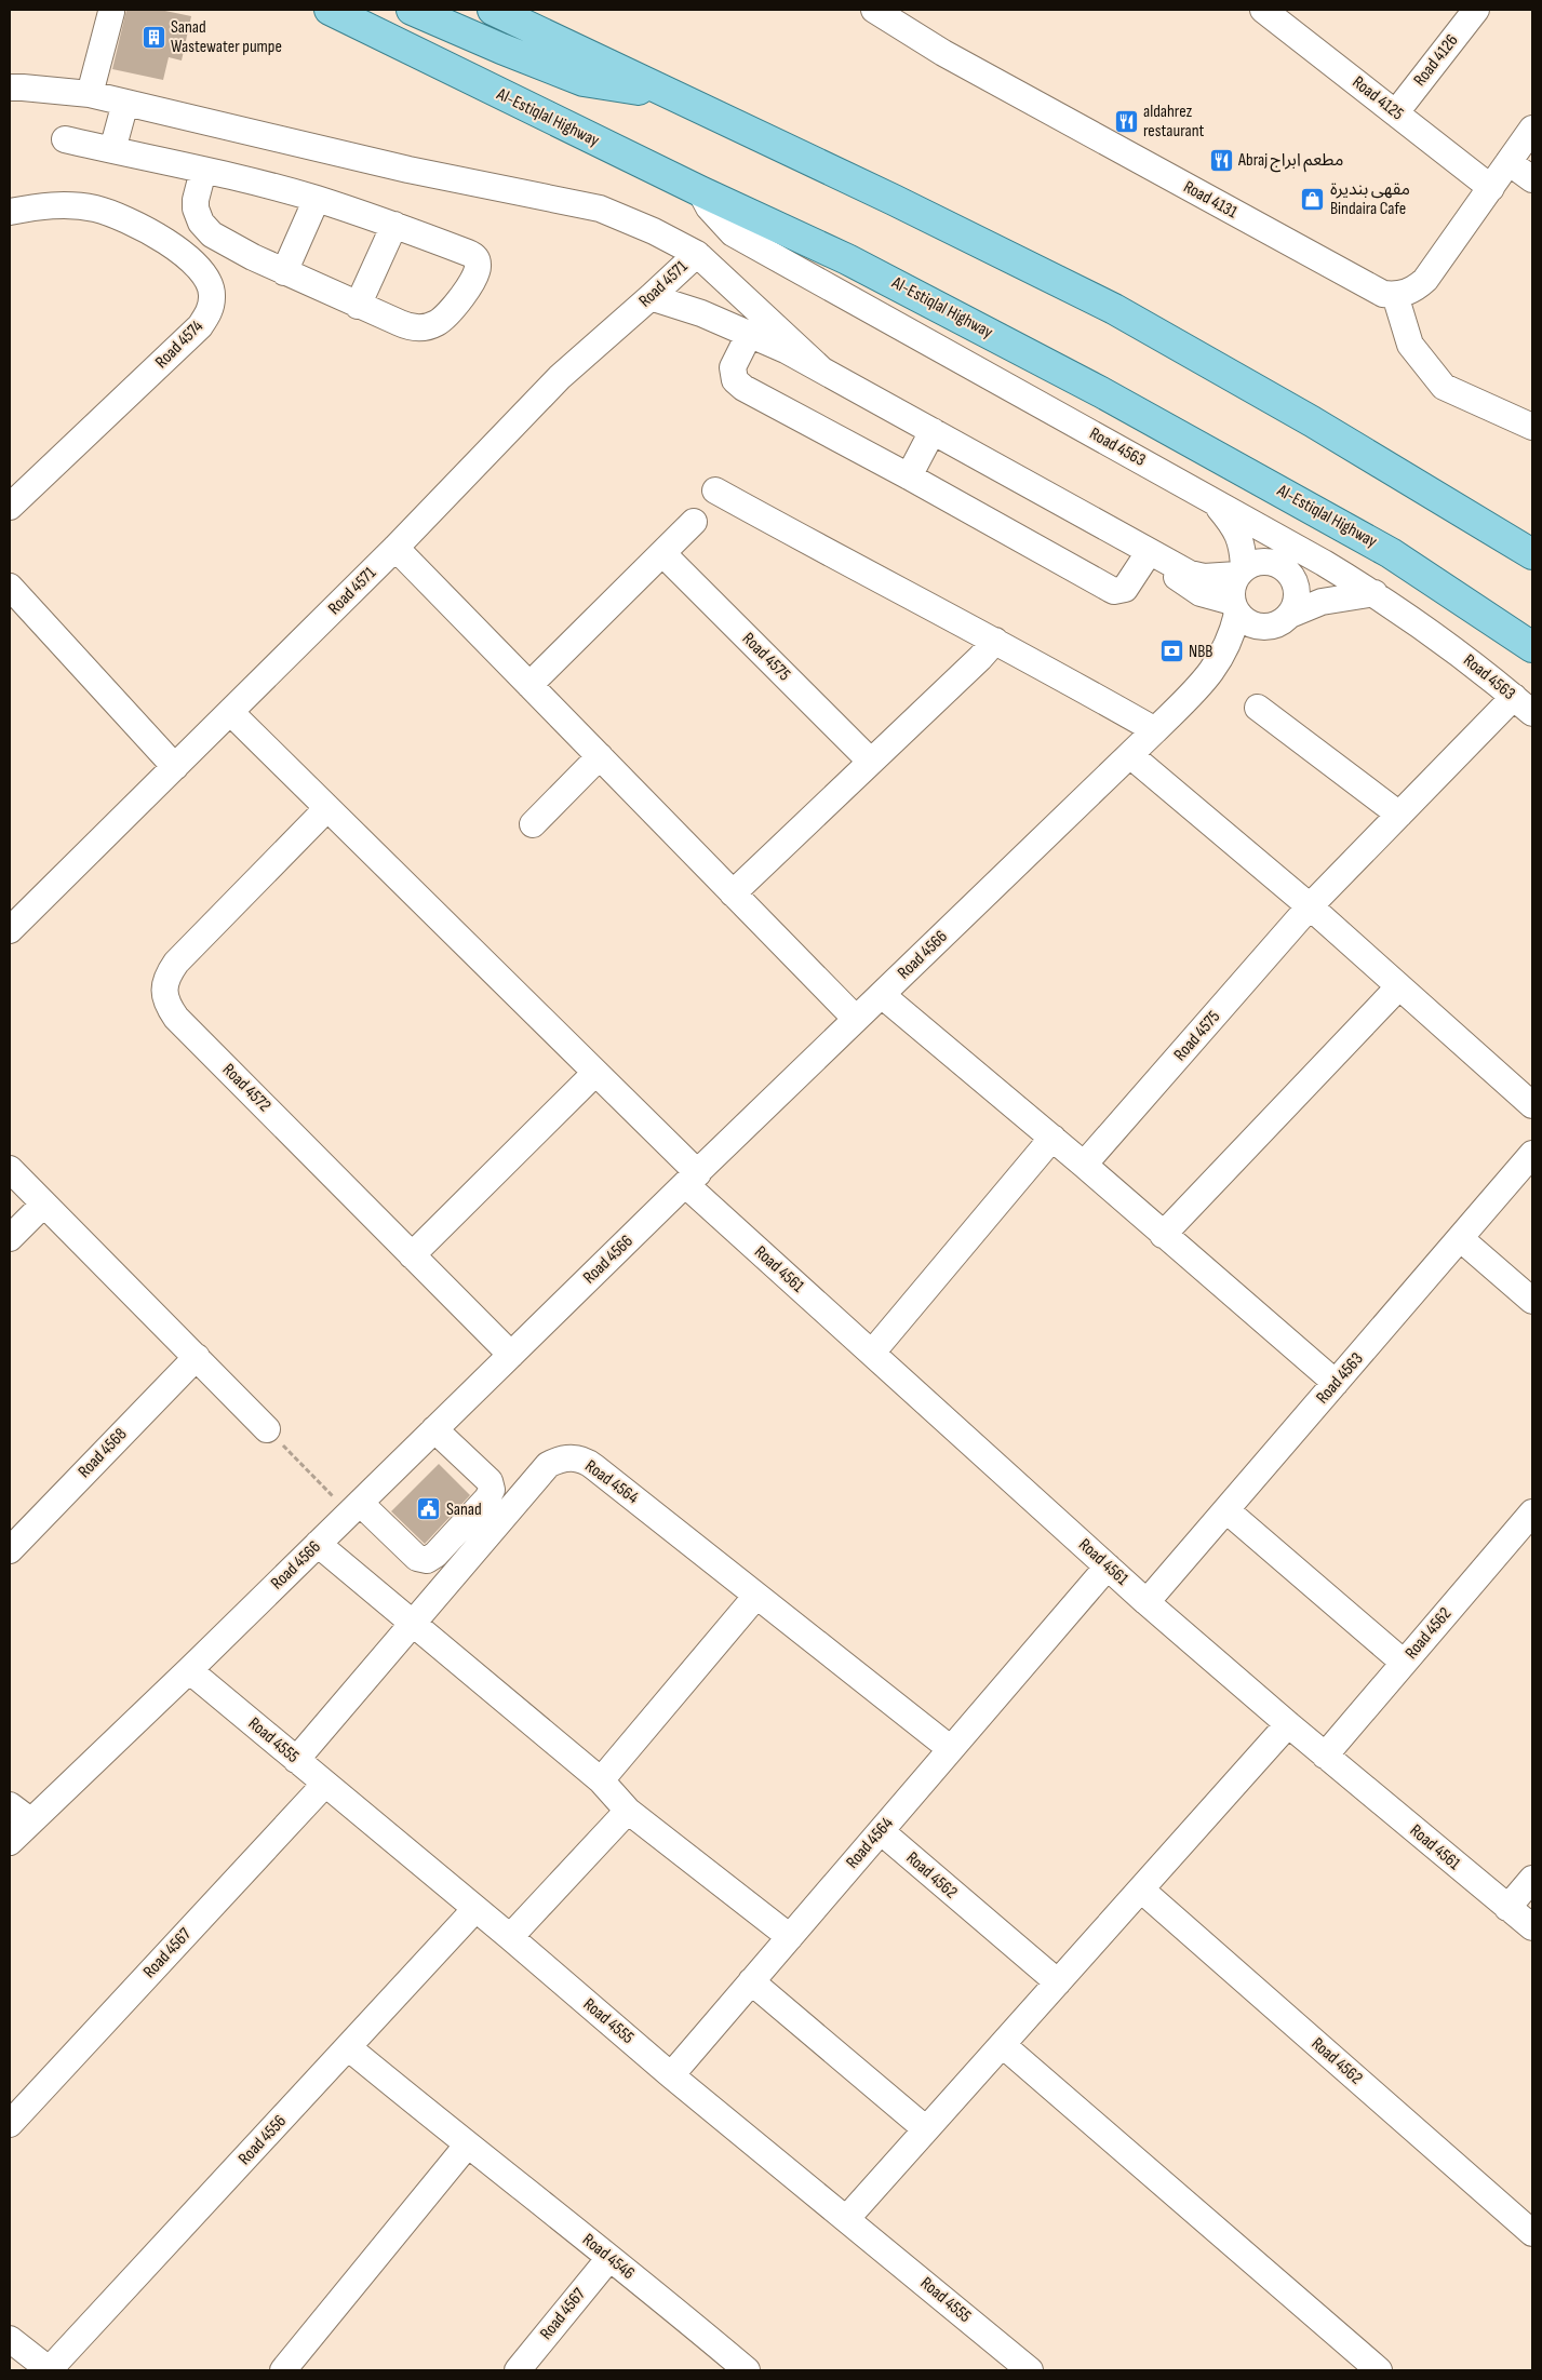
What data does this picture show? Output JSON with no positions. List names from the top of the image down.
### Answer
{
  "streets": {
    "main road": ["Al-Estiqlal Highway"],
    "street": [
      "Road 4126",
      "Road 4125",
      "Road 4131",
      "Road 4571",
      "Road 4574",
      "Road 4563",
      "Road 4575",
      "Road 4566",
      "Road 4572",
      "Road 4561",
      "Road 4568",
      "Road 4564",
      "Road 4562",
      "Road 4555",
      "Road 4567",
      "Road 4556",
      "Road 4546"
    ]
  },
  "crossings": [
    ["Road 4126", "Road 4125"],
    ["Al-Estiqlal Highway", "Road 4563"],
    ["Road 4563", "Road 4575"],
    ["Road 4563", "Road 4566"],
    ["Road 4563", "Road 4561"],
    ["Road 4566", "Road 4572"],
    ["Road 4566", "Road 4561"],
    ["Road 4566", "Road 4555"],
    ["Road 4561", "Road 4564"],
    ["Road 4561", "Road 4562"],
    ["Road 4564", "Road 4562"],
    ["Road 4564", "Road 4555"],
    ["Road 4555", "Road 4567"],
    ["Road 4555", "Road 4556"],
    ["Road 4567", "Road 4546"],
    ["Road 4556", "Road 4546"]
  ],
  "places": {
    "building": ["Sanad Wastewater pumpe"],
    "restaurant": ["aldahrez restaurant", "Abraj مطعم ابراج"],
    "shop": ["مقهى بنديرة Bindaira Cafe"],
    "bank": ["NBB"],
    "public building": ["Sanad"]
  }
}
